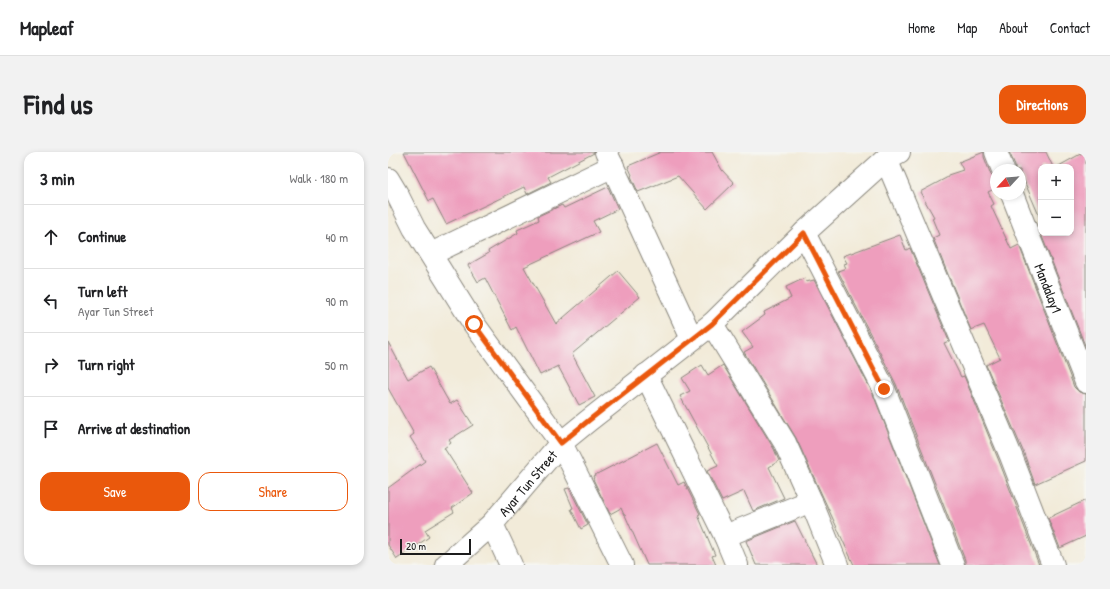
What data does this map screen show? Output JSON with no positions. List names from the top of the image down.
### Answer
{
  "streets": {
    "street": ["Mandalay1", "Ayar Tun Street"]
  },
  "scale_bar": "20 m",
  "north": "bottom left",
  "page": {
    "header": "Mapleaf",
    "nav": [
      "Home",
      "Map",
      "About",
      "Contact"
    ],
    "title": "Find us",
    "buttons": [
      "Directions",
      ["Save", "Share"]
    ],
    "heading": ["3 min", "Walk · 180 m"],
    "map_buttons": ["+", "−"],
    "list": [
      ["Continue", "40 m"],
      ["Turn left", "Ayar Tun Street", "90 m"],
      ["Turn right", "50 m"],
      "Arrive at destination"
    ],
    "scale": "20 m"
  }
}
